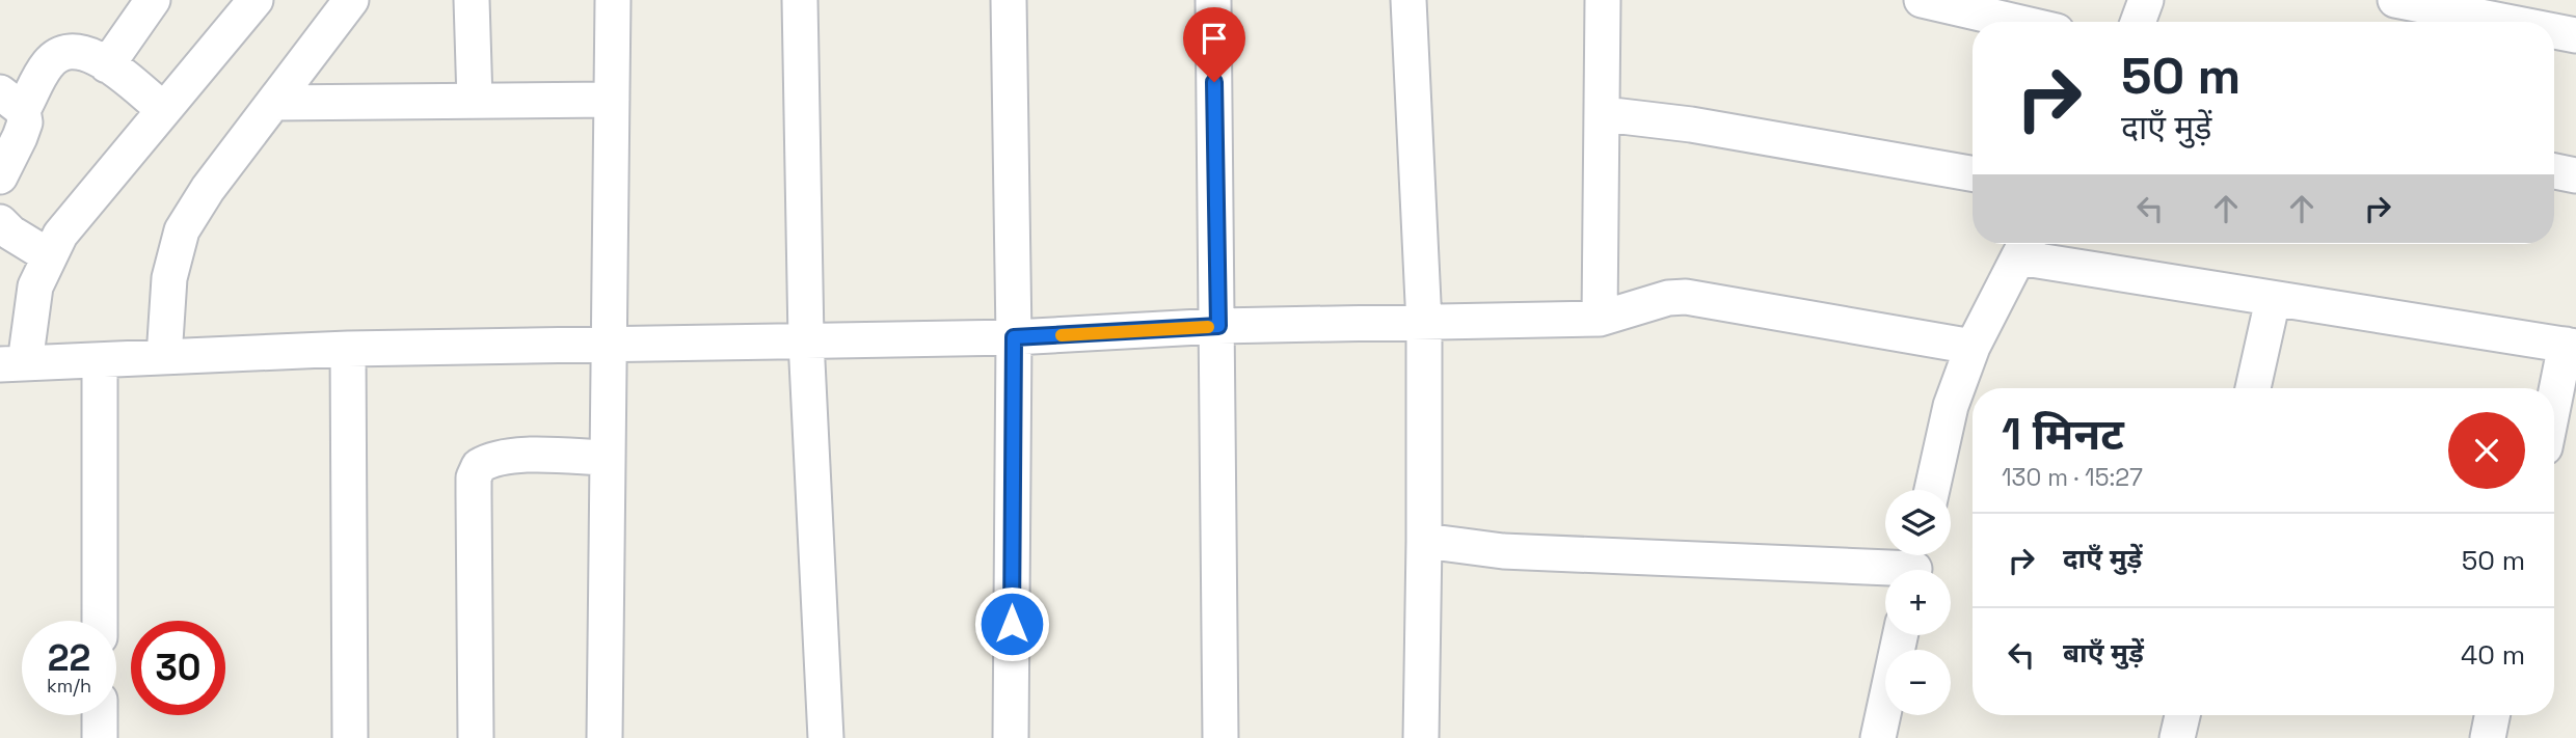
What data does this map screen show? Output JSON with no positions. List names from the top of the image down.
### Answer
{
  "page": {
    "turn": ["50 m", "दाएँ मुड़ें"],
    "heading": ["1 मिनट", "130 m · 15:27"],
    "map_buttons": ["+", "−"],
    "list": [
      {
        "name": "दाएँ मुड़ें",
        "value": "50 m"
      },
      {
        "name": "बाएँ मुड़ें",
        "value": "40 m"
      }
    ],
    "speed": "22 km/h",
    "limit": "30"
  }
}
